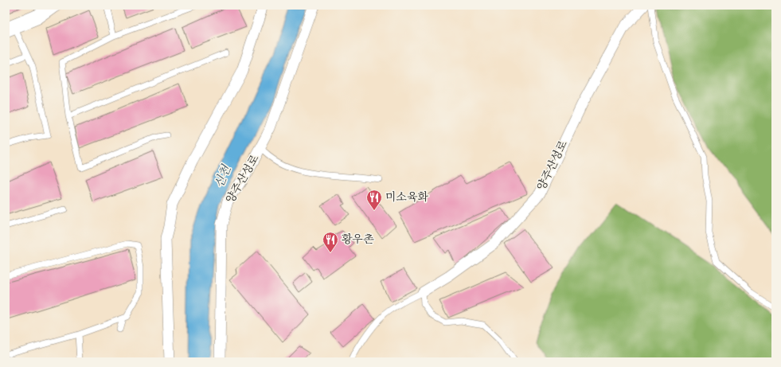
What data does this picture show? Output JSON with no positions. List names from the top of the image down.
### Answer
{
  "streets": {
    "street": ["양주산성로"]
  },
  "water": ["신천"],
  "places": {
    "restaurant": ["미소육화", "황우촌"]
  }
}
